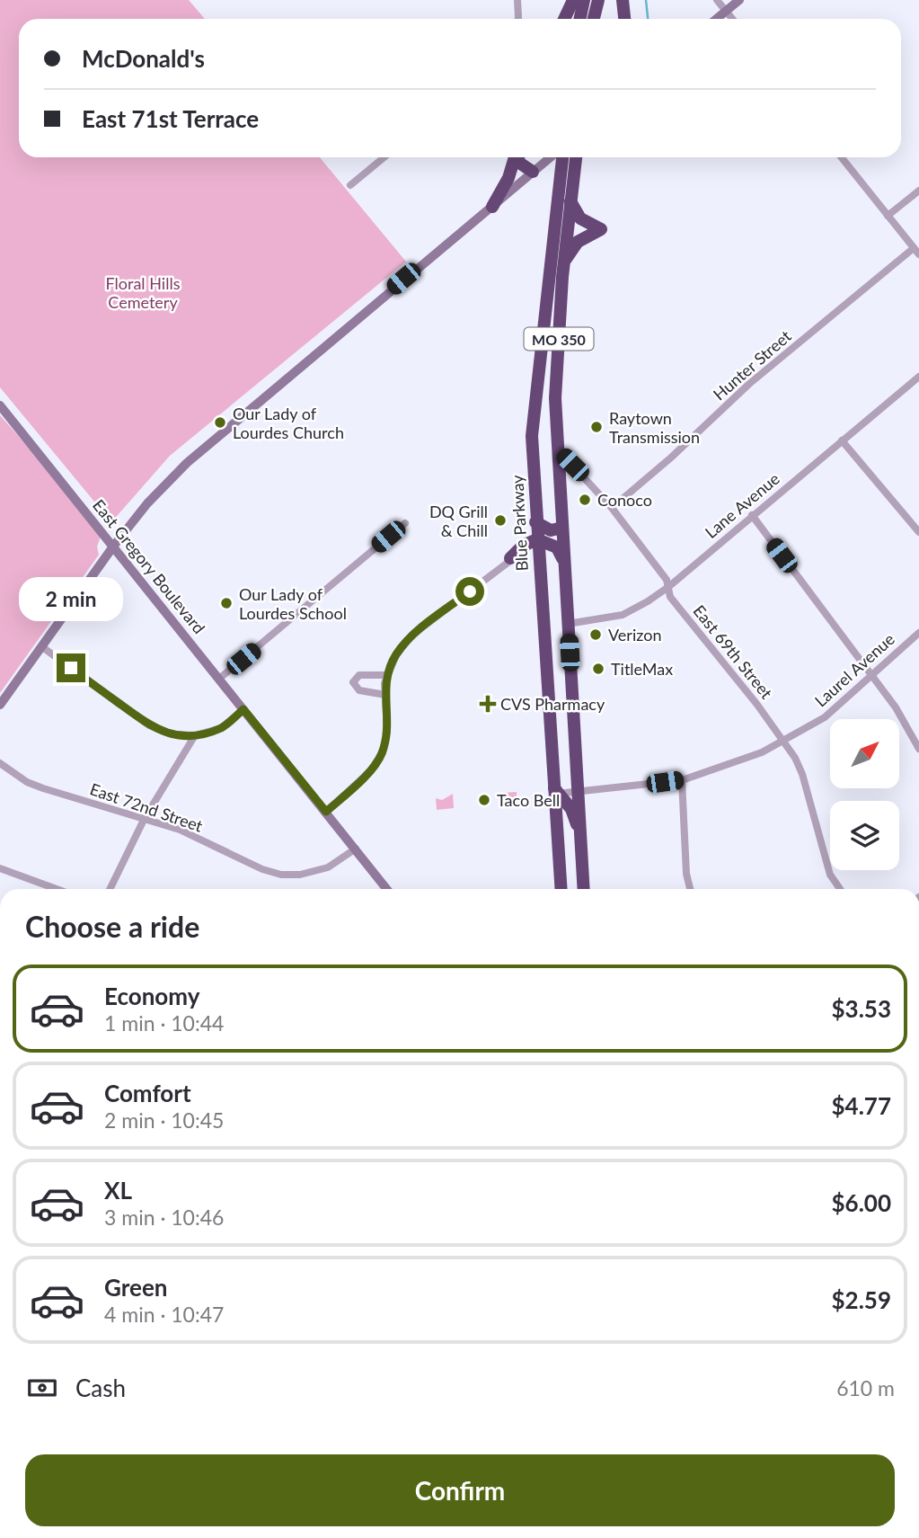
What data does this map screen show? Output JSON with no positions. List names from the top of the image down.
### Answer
{
  "streets": {
    "highway": ["MO 350", "Blue Parkway"],
    "main road": ["East Gregory Boulevard"],
    "street": [
      "Hunter Street",
      "Lane Avenue",
      "East 69th Street",
      "Laurel Avenue",
      "East 72nd Street"
    ]
  },
  "crossings": [
    ["MO 350", "Lane Avenue"],
    ["MO 350", "East 69th Street"],
    ["MO 350", "Laurel Avenue"],
    ["Hunter Street", "East 69th Street"],
    ["Lane Avenue", "East 69th Street"],
    ["Blue Parkway", "Laurel Avenue"],
    ["East Gregory Boulevard", "East 72nd Street"],
    ["East 69th Street", "Laurel Avenue"]
  ],
  "parks": ["Floral Hills Cemetery"],
  "places": {
    "other": [
      "Our Lady of Lourdes Church",
      "Raytown Transmission",
      "Conoco",
      "DQ Grill & Chill",
      "Our Lady of Lourdes School",
      "Verizon",
      "TitleMax",
      "Taco Bell"
    ],
    "health": ["CVS Pharmacy"]
  },
  "north": "top right",
  "page": {
    "banner": ["McDonald's", "East 71st Terrace"],
    "bubble": "2 min",
    "heading": "Choose a ride",
    "list": [
      {
        "name": "Economy",
        "note": "1 min · 10:44",
        "value": "$3.53"
      },
      {
        "name": "Comfort",
        "note": "2 min · 10:45",
        "value": "$4.77"
      },
      {
        "name": "XL",
        "note": "3 min · 10:46",
        "value": "$6.00"
      },
      {
        "name": "Green",
        "note": "4 min · 10:47",
        "value": "$2.59"
      }
    ],
    "pay": ["Cash", "610 m"],
    "buttons": "Confirm"
  }
}
